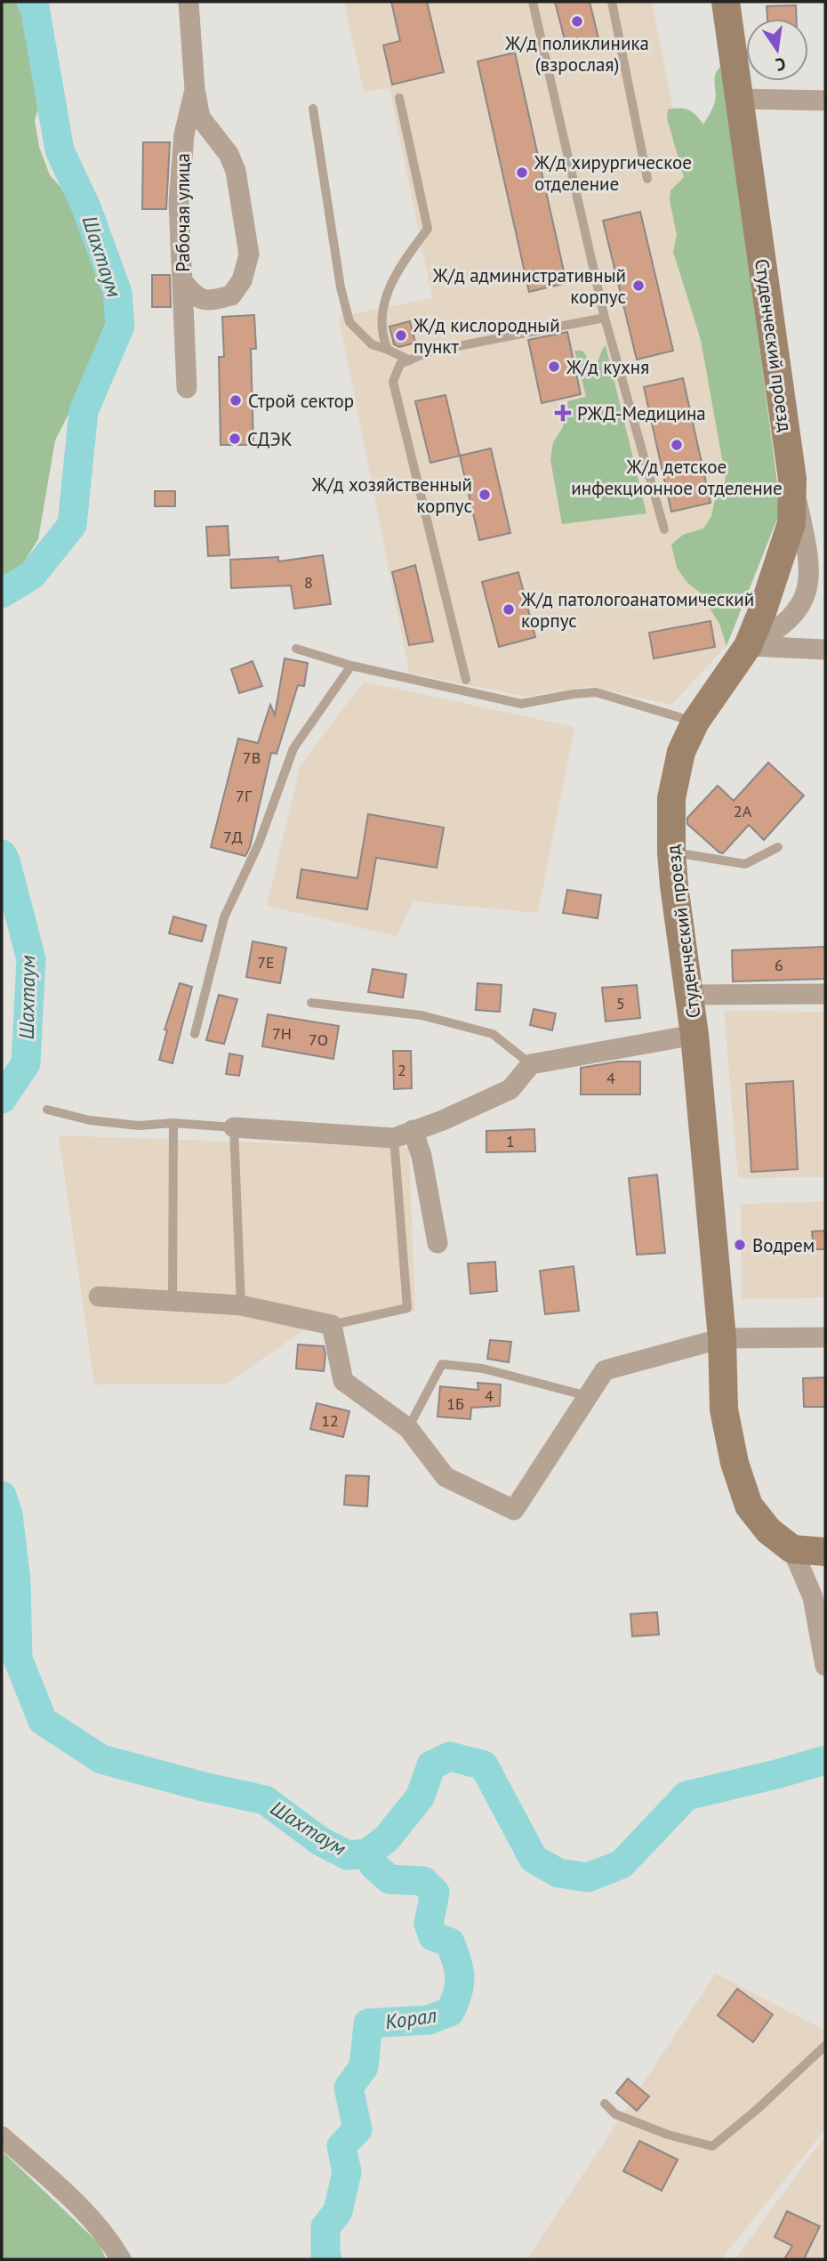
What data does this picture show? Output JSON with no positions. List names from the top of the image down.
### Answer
{
  "streets": {
    "street": ["Рабочая улица", "Студенческий проезд"]
  },
  "water": ["Шахтаум", "Корал"],
  "places": {
    "other": [
      "Ж/д поликлиника (взрослая)",
      "Ж/д хирургическое отделение",
      "Ж/д административный корпус",
      "Ж/д кислородный пункт",
      "Ж/д кухня",
      "Строй сектор",
      "СДЭК",
      "Ж/д детское инфекционное отделение",
      "Ж/д хозяйственный корпус",
      "Ж/д патологоанатомический корпус",
      "Водрем"
    ],
    "health": ["РЖД-Медицина"]
  },
  "house_numbers": [
    "8",
    "7В",
    "7Г",
    "2А",
    "7Д",
    "7Е",
    "6",
    "5",
    "7Н",
    "7О",
    "2",
    "4",
    "1",
    "4",
    "1Б",
    "12"
  ],
  "north": "bottom"
}
